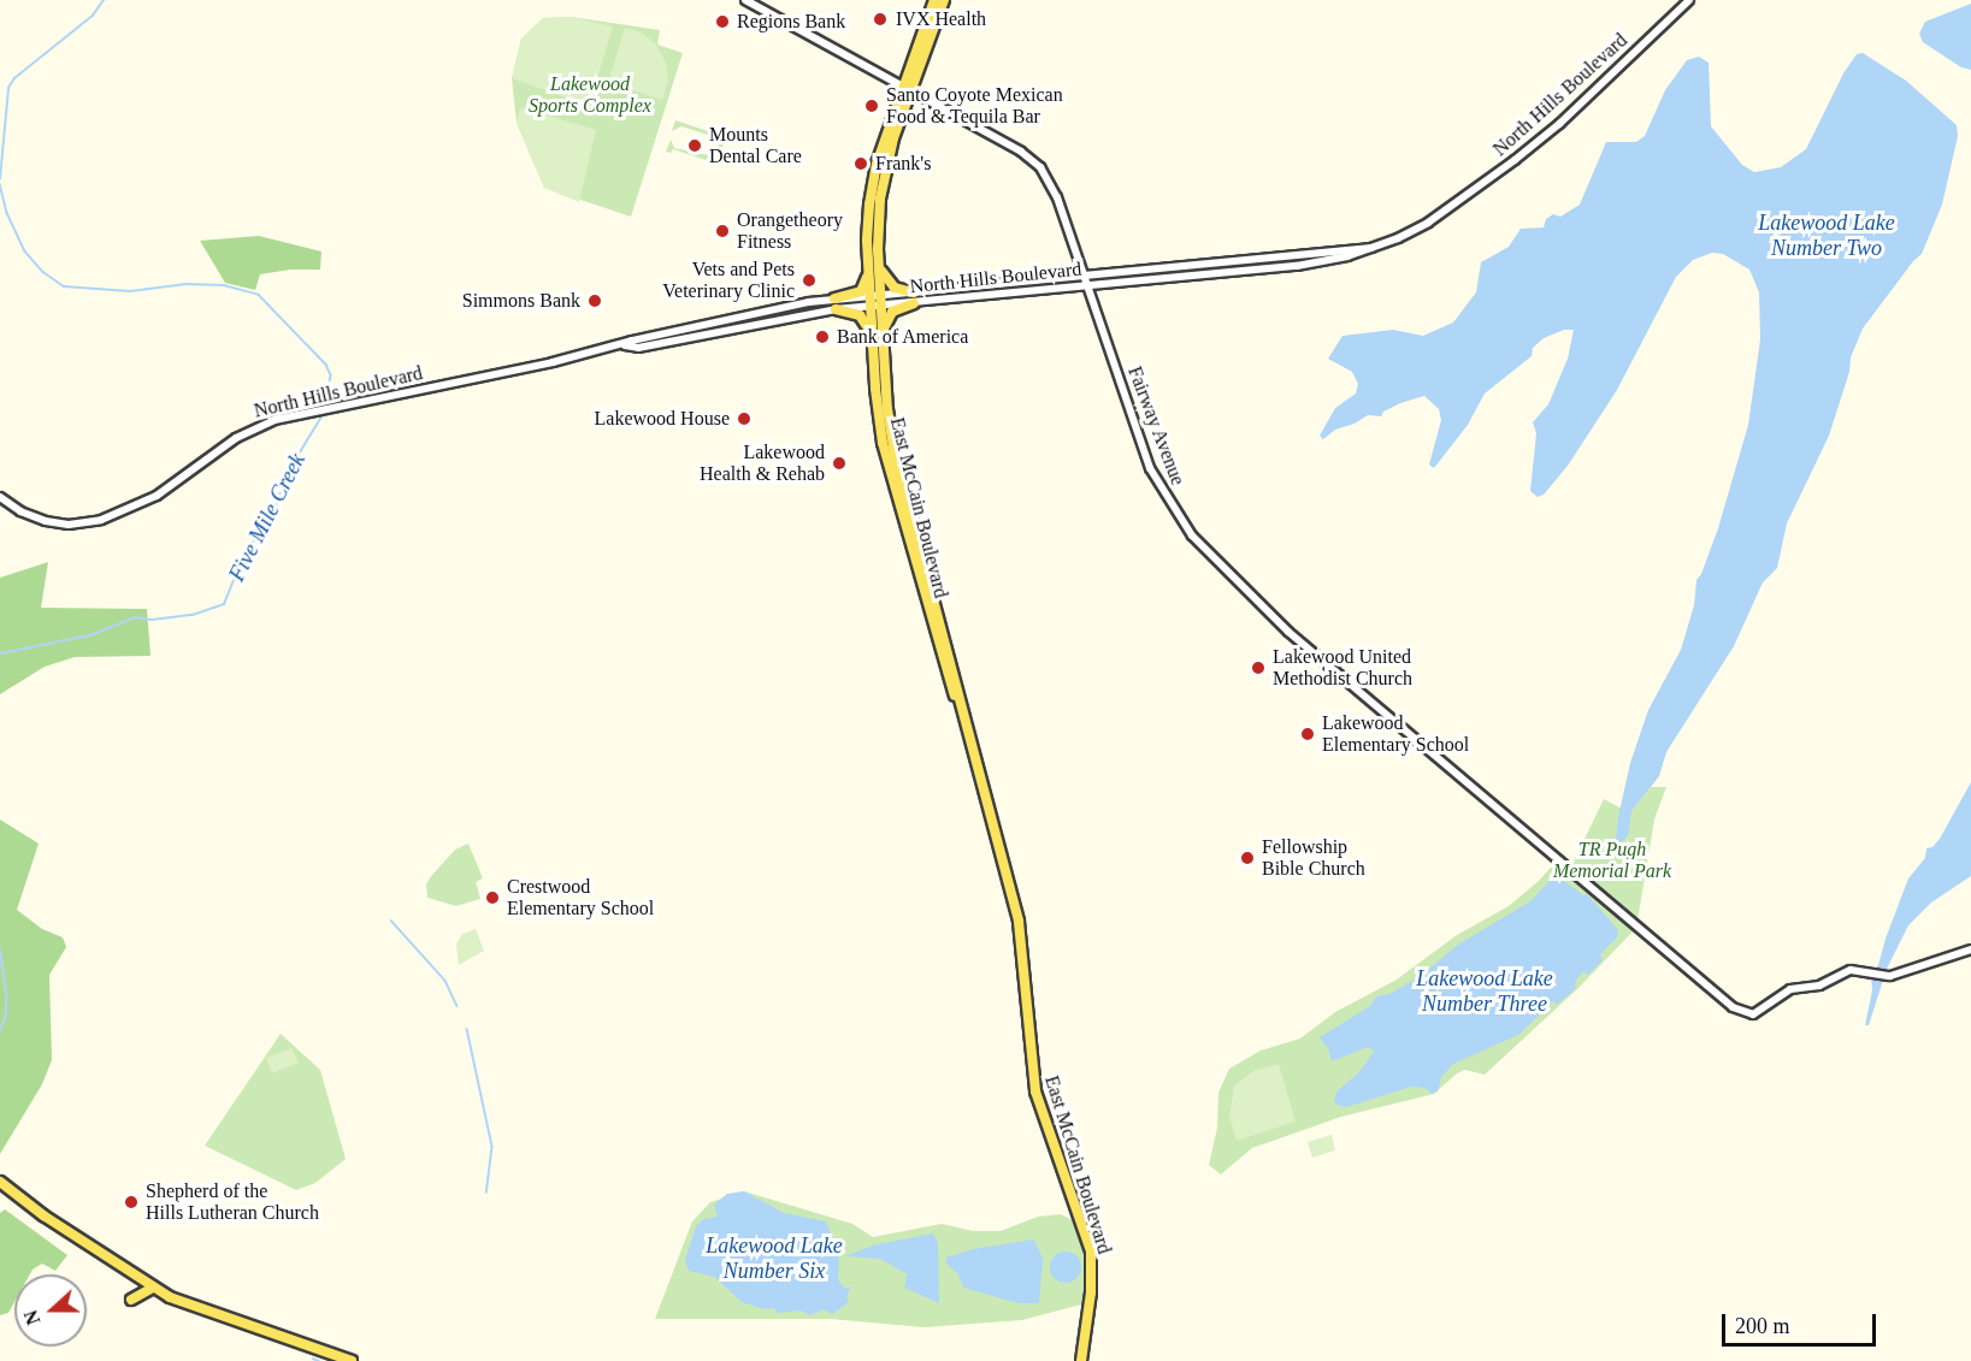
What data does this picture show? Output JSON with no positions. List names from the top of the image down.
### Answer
{
  "streets": {
    "main road": ["East McCain Boulevard"],
    "street": ["North Hills Boulevard", "Fairway Avenue"]
  },
  "crossings": [
    ["North Hills Boulevard", "Fairway Avenue"],
    ["North Hills Boulevard", "East McCain Boulevard"],
    ["Fairway Avenue", "East McCain Boulevard"]
  ],
  "water": [
    "Lakewood Lake Number Two",
    "Five Mile Creek",
    "Lakewood Lake Number Three",
    "Lakewood Lake Number Six"
  ],
  "parks": ["Lakewood Sports Complex", "TR Pugh Memorial Park"],
  "places": [
    "IVX Health",
    "Regions Bank",
    "Santo Coyote Mexican Food & Tequila Bar",
    "Mounts Dental Care",
    "Frank's",
    "Orangetheory Fitness",
    "Vets and Pets Veterinary Clinic",
    "Simmons Bank",
    "Bank of America",
    "Lakewood House",
    "Lakewood Health & Rehab",
    "Lakewood United Methodist Church",
    "Lakewood Elementary School",
    "Fellowship Bible Church",
    "Crestwood Elementary School",
    "Shepherd of the Hills Lutheran Church"
  ],
  "scale_bar": "200 m",
  "north": "left"
}
